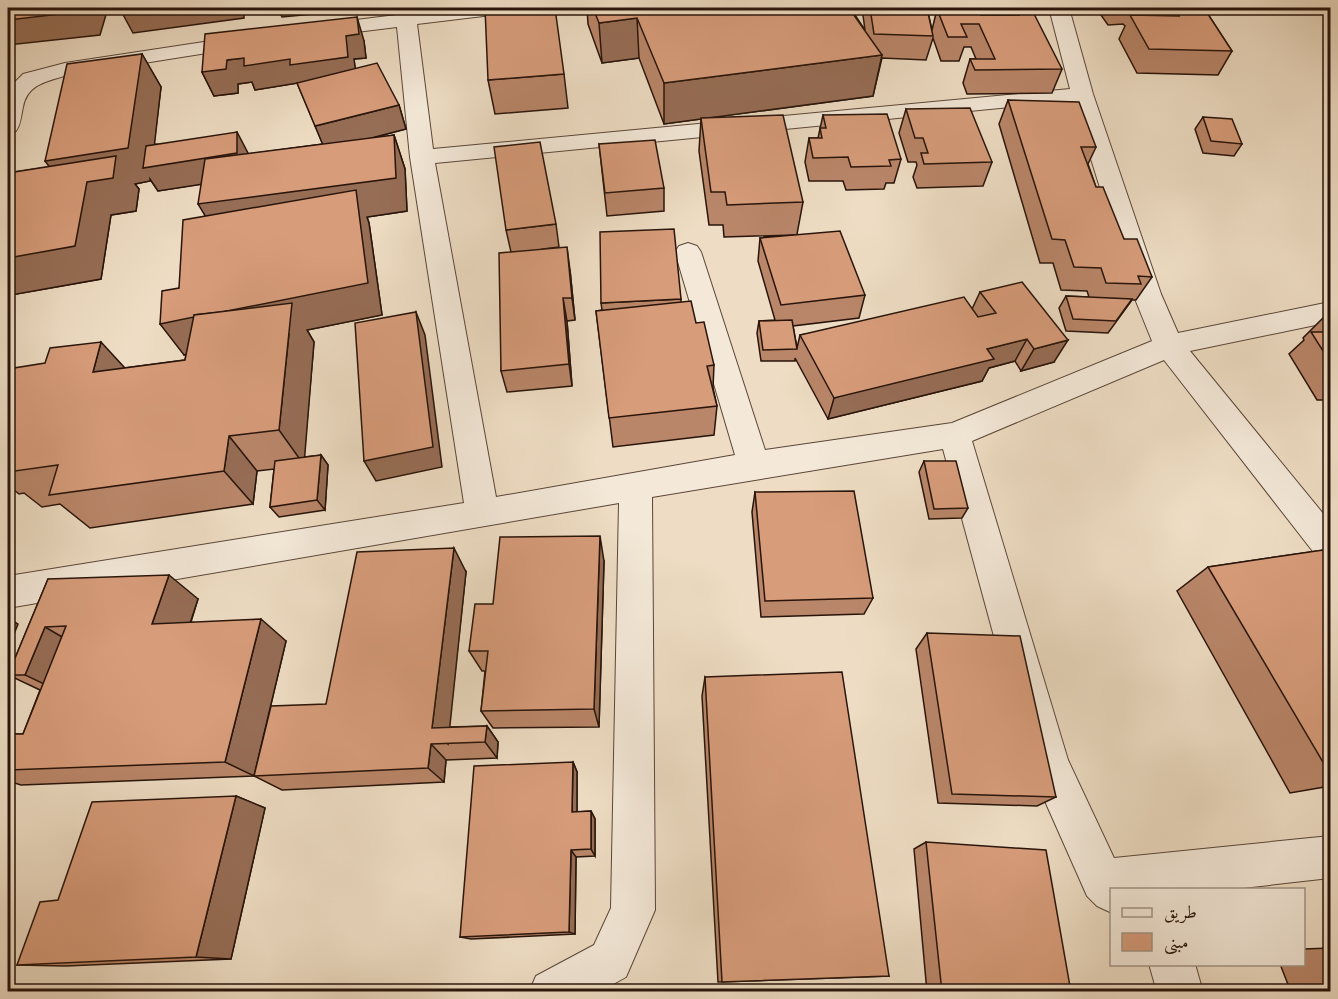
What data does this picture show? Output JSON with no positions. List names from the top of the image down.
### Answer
{
  "legend": ["طريق", "مبنى"]
}
